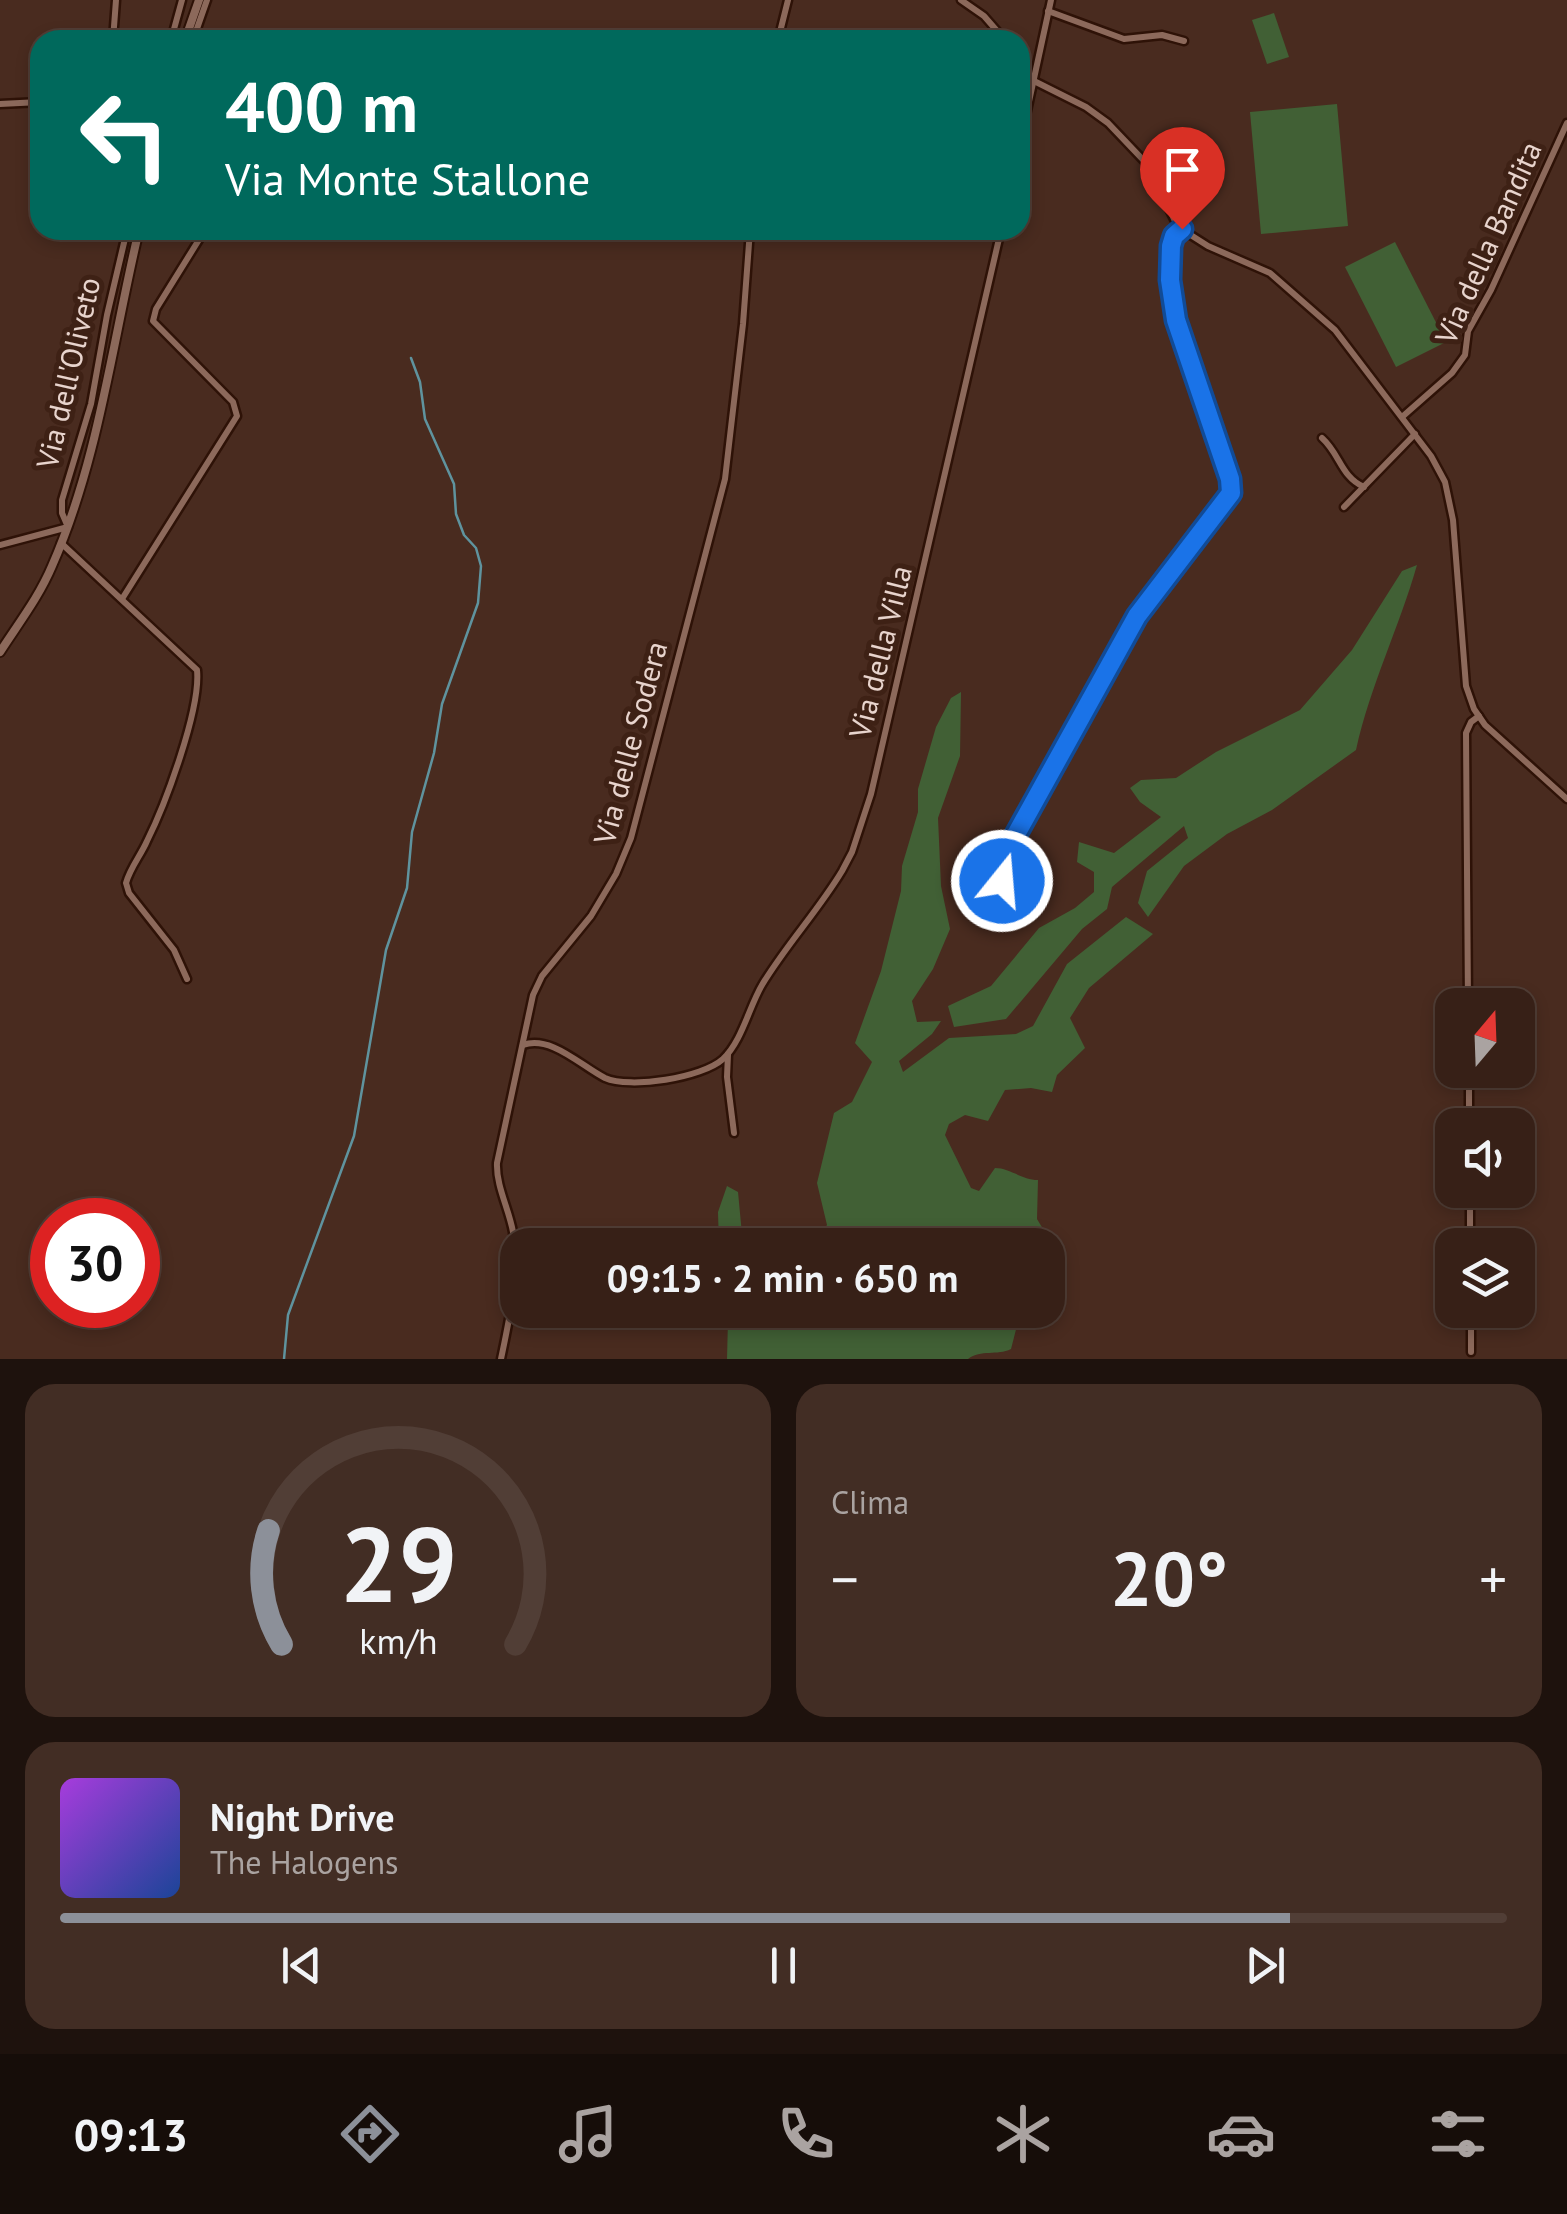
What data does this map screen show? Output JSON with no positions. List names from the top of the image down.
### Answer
{
  "streets": {
    "street": [
      "Via della Bandita",
      "Via dell'Oliveto",
      "Via della Villa",
      "Via delle Sodera"
    ]
  },
  "north": "top",
  "page": {
    "turn": ["400 m", "Via Monte Stallone"],
    "limit": "30",
    "trip": "09:15 · 2 min · 650 m",
    "tile": "Clima",
    "heat": ["−", "20°", "+"],
    "song": ["Night Drive", "The Halogens"],
    "tabs": "09:13",
    "gauge": ["29", "km/h"]
  }
}
